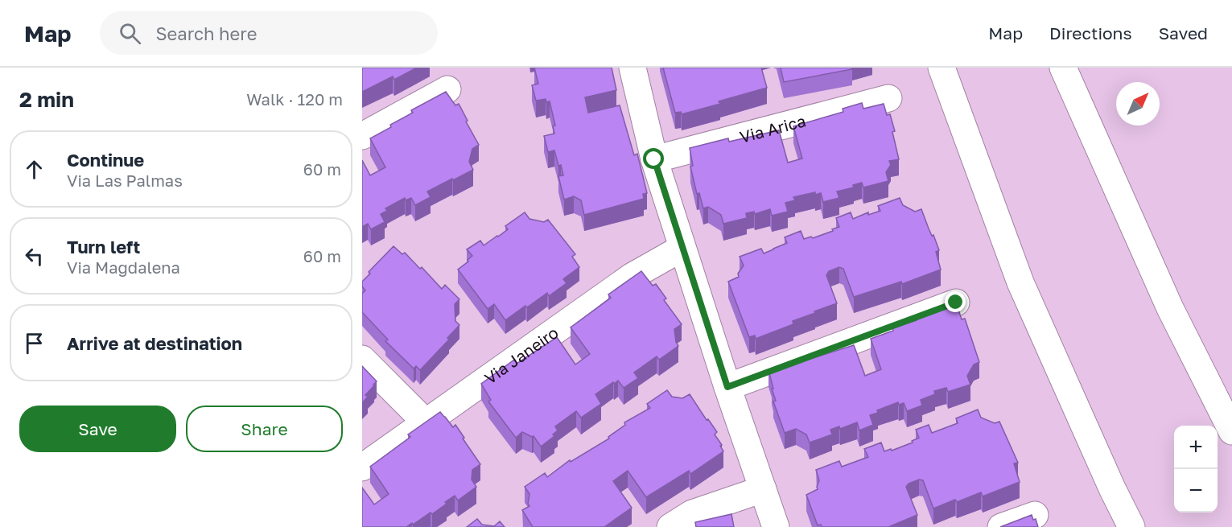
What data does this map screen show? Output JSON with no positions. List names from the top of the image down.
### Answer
{
  "streets": {
    "main road": ["Via Arica", "Via Janeiro"]
  },
  "north": "top right",
  "page": {
    "header": "Map",
    "search": "Search here",
    "nav": ["Map", "Directions", "Saved"],
    "heading": ["2 min", "Walk · 120 m"],
    "list": [
      ["Continue", "Via Las Palmas", "60 m"],
      ["Turn left", "Via Magdalena", "60 m"],
      "Arrive at destination"
    ],
    "buttons": ["Save", "Share"],
    "map_buttons": ["+", "−"]
  }
}
